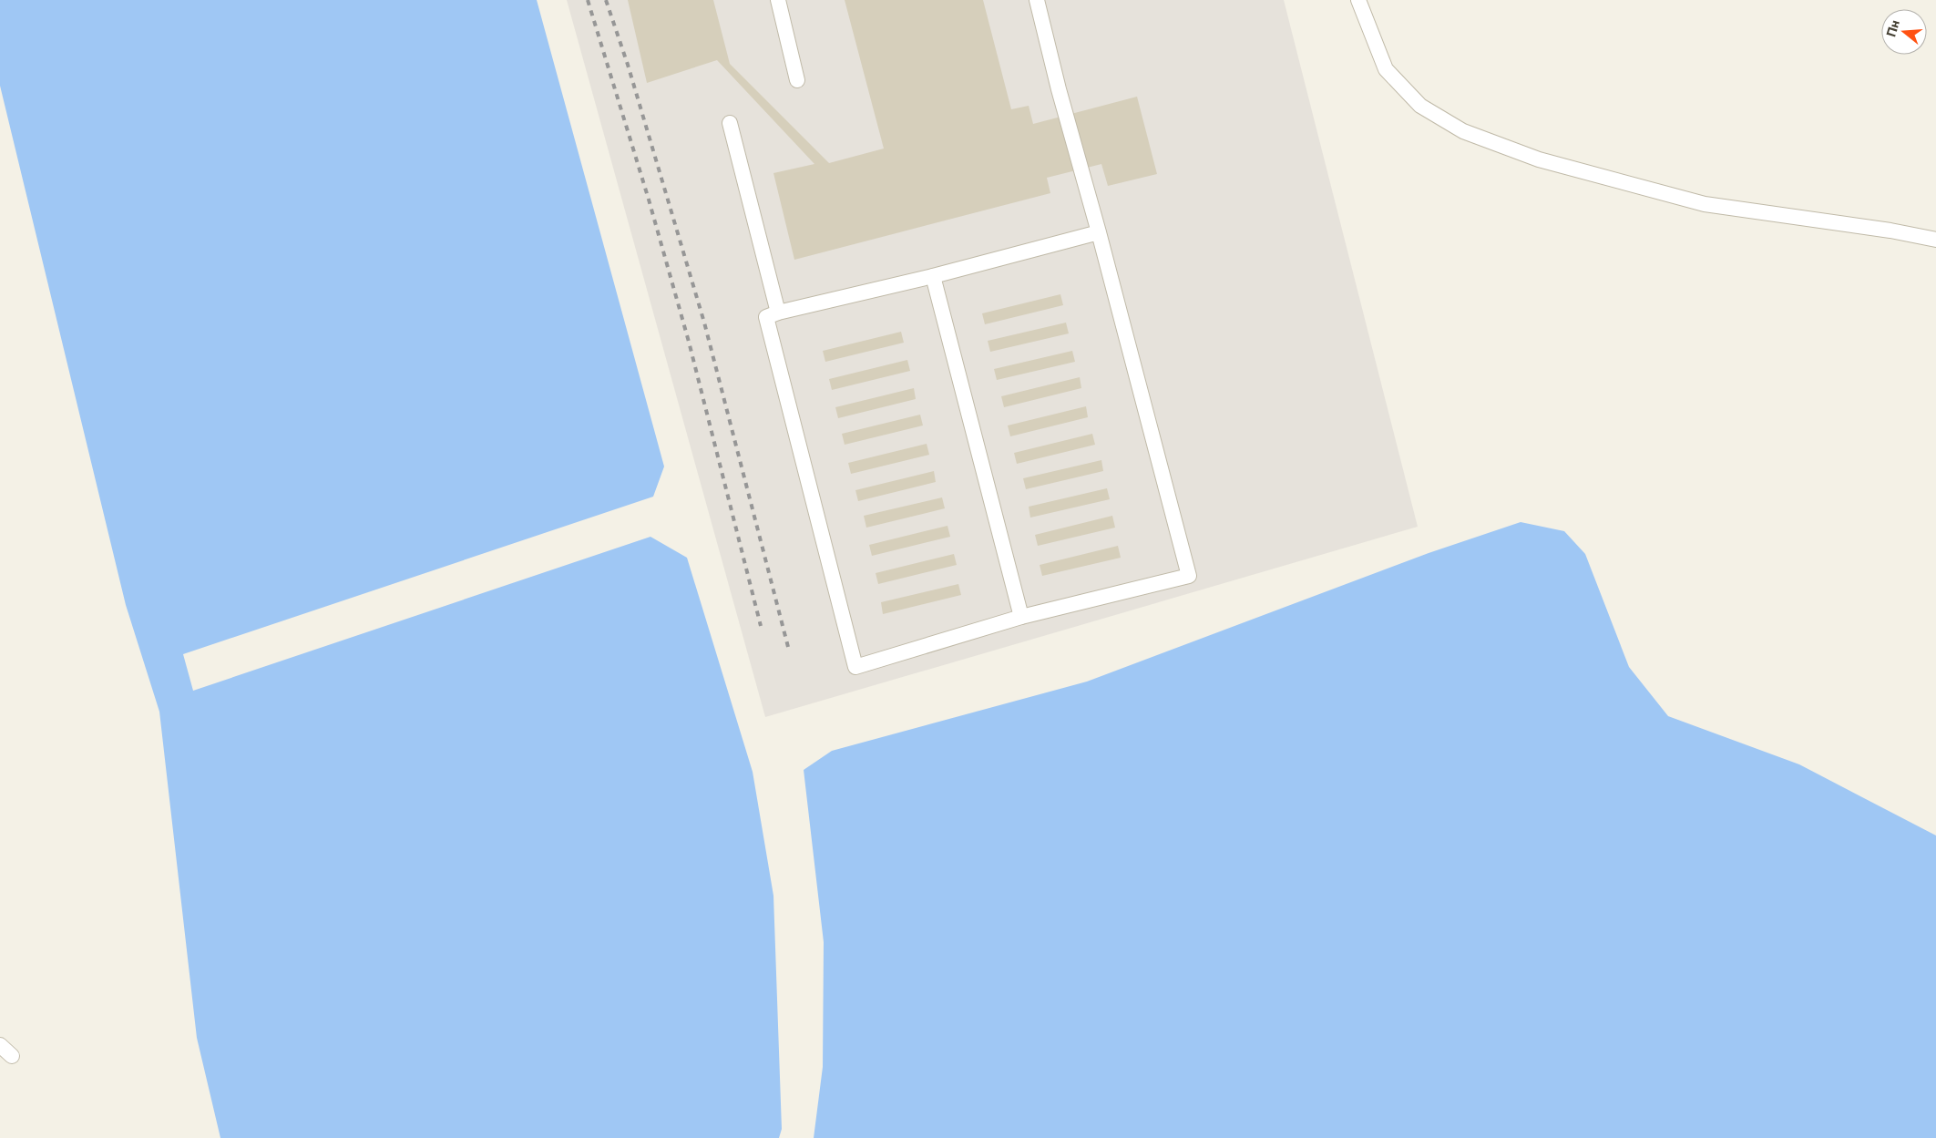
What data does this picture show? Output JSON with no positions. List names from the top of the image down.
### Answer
{
  "north": "left"
}
